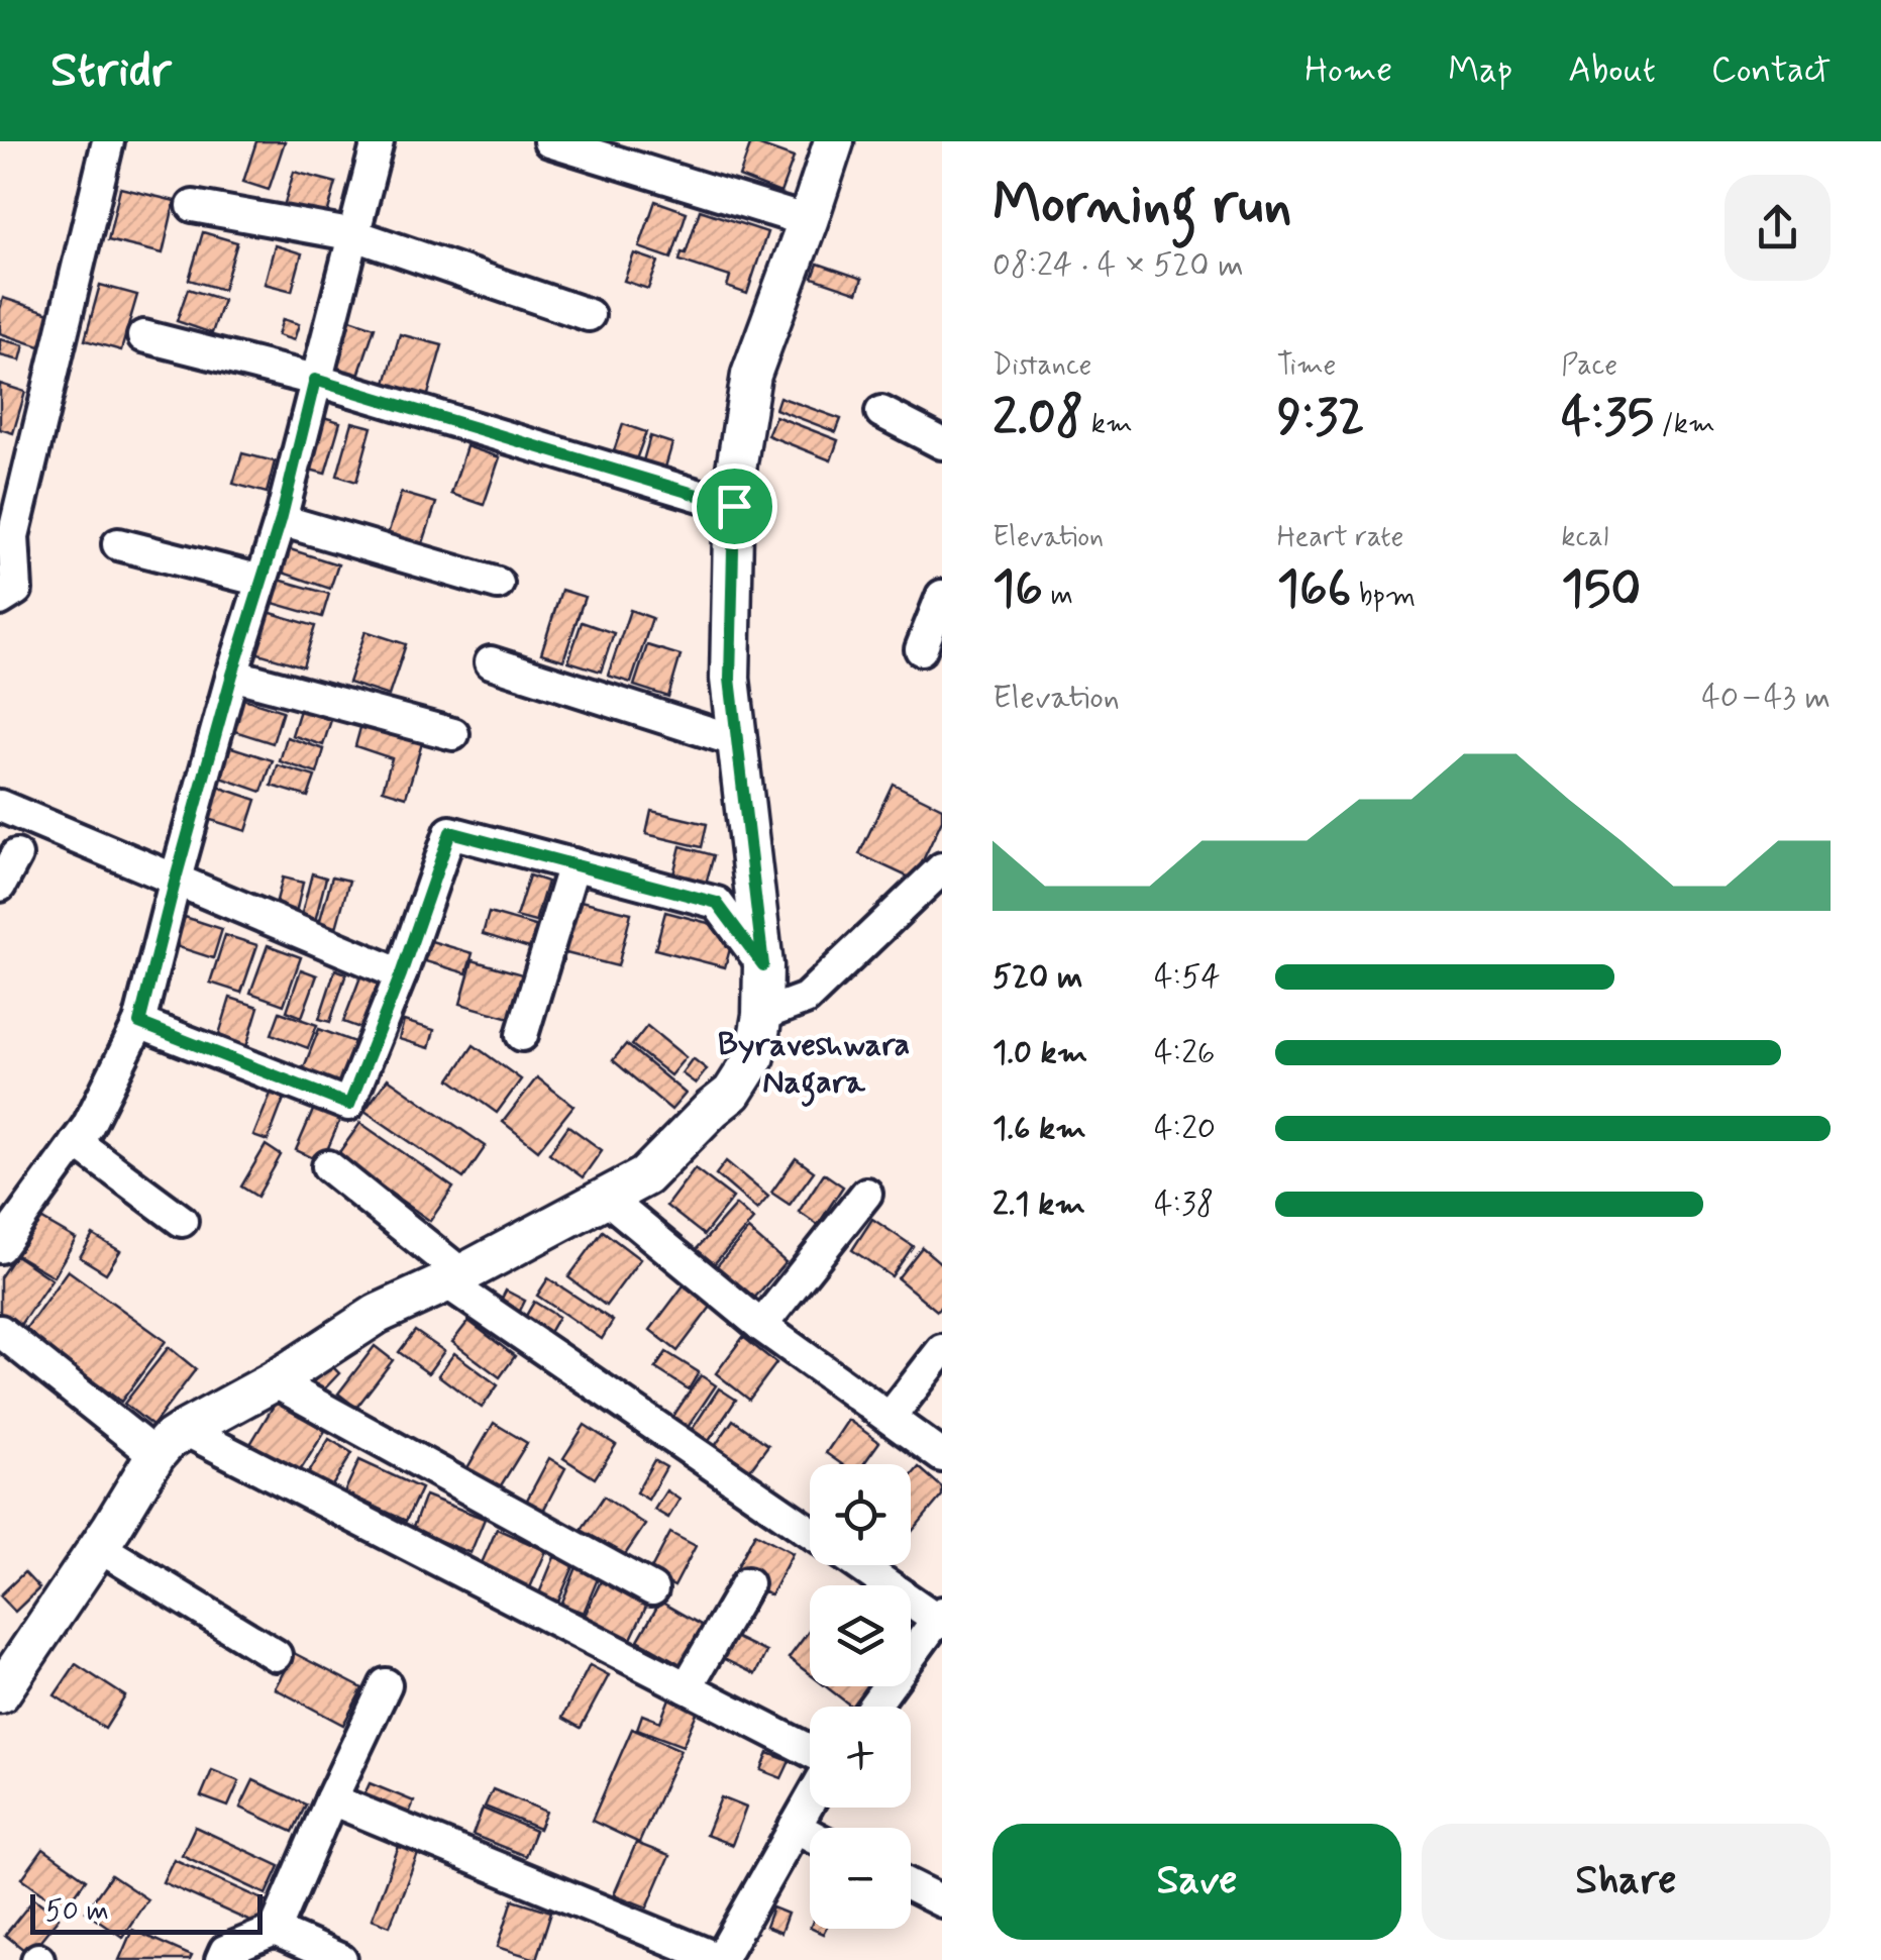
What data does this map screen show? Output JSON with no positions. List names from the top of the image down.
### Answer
{
  "districts": ["Byraveshwara Nagara"],
  "scale_bar": "50 m",
  "page": {
    "header": "Stridr",
    "nav": [
      "Home",
      "Map",
      "About",
      "Contact"
    ],
    "heading": ["Morning run", "08:24 · 4 × 520 m"],
    "stats": [
      ["Distance", "2.08 km"],
      ["Time", "9:32"],
      ["Pace", "4:35 /km"],
      ["Elevation", "16 m"],
      ["Heart rate", "166 bpm"],
      ["kcal", "150"]
    ],
    "chart": ["Elevation", "40–43 m"],
    "list": [
      {
        "name": "520 m",
        "note": "4:54"
      },
      {
        "name": "1.0 km",
        "note": "4:26"
      },
      {
        "name": "1.6 km",
        "note": "4:20"
      },
      {
        "name": "2.1 km",
        "note": "4:38"
      }
    ],
    "map_buttons": ["+", "−"],
    "buttons": ["Save", "Share"],
    "scale": "50 m"
  }
}
